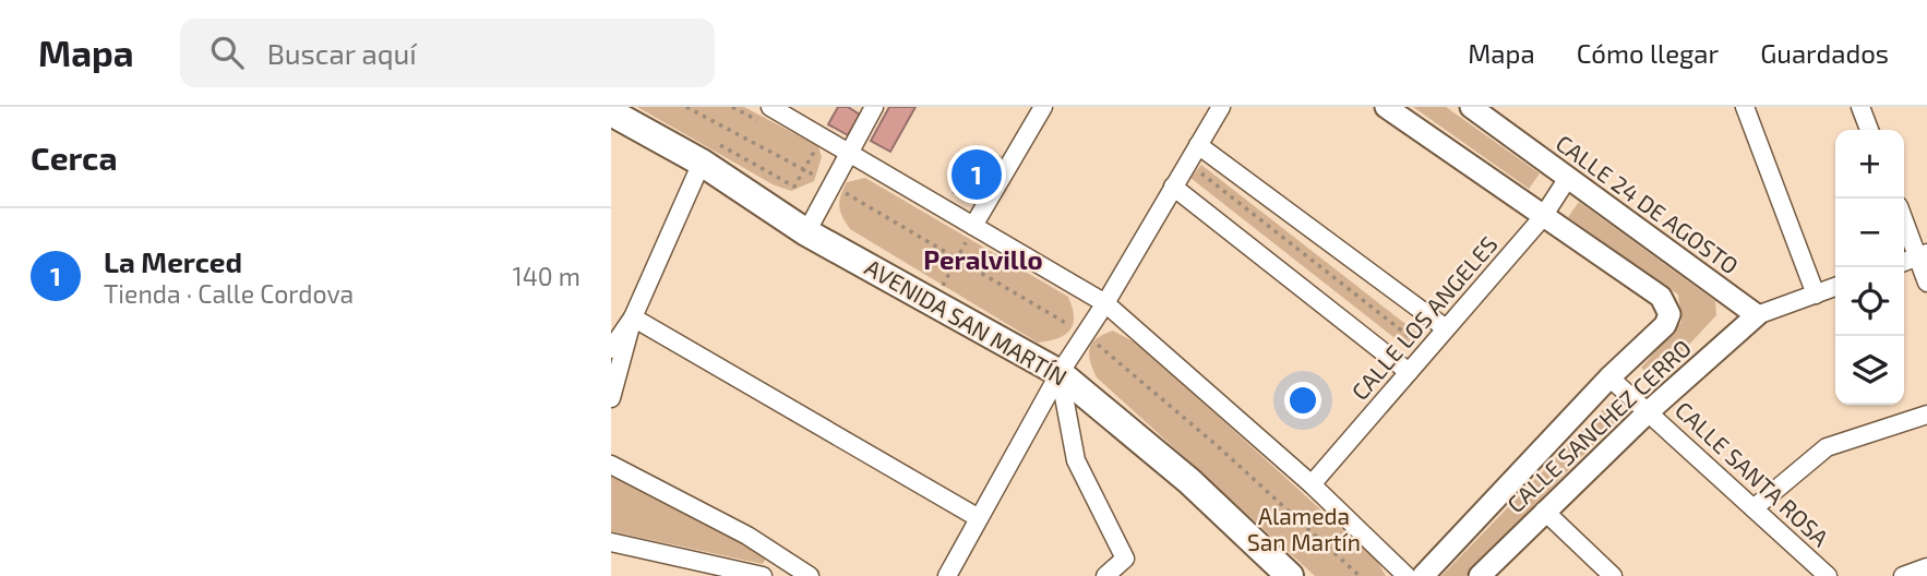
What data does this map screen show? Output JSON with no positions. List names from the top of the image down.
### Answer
{
  "streets": {
    "main road": ["AVENIDA SAN MARTÍN"],
    "street": [
      "CALLE 24 DE AGOSTO",
      "CALLE LOS ANGELES",
      "CALLE SANCHEZ CERRO",
      "CALLE SANTA ROSA"
    ]
  },
  "crossings": [
    ["CALLE 24 DE AGOSTO", "CALLE LOS ANGELES"],
    ["CALLE 24 DE AGOSTO", "CALLE SANCHEZ CERRO"],
    ["CALLE LOS ANGELES", "CALLE SANCHEZ CERRO"],
    ["CALLE SANCHEZ CERRO", "CALLE SANTA ROSA"]
  ],
  "districts": ["Peralvillo"],
  "parks": ["Alameda San Martín"],
  "page": {
    "header": "Mapa",
    "search": "Buscar aquí",
    "nav": ["Mapa", "Cómo llegar", "Guardados"],
    "heading": "Cerca",
    "map_buttons": ["+", "−"],
    "pins": "1",
    "list": [
      {
        "mark": "1",
        "name": "La Merced",
        "note": "Tienda · Calle Cordova",
        "value": "140 m"
      }
    ]
  }
}
